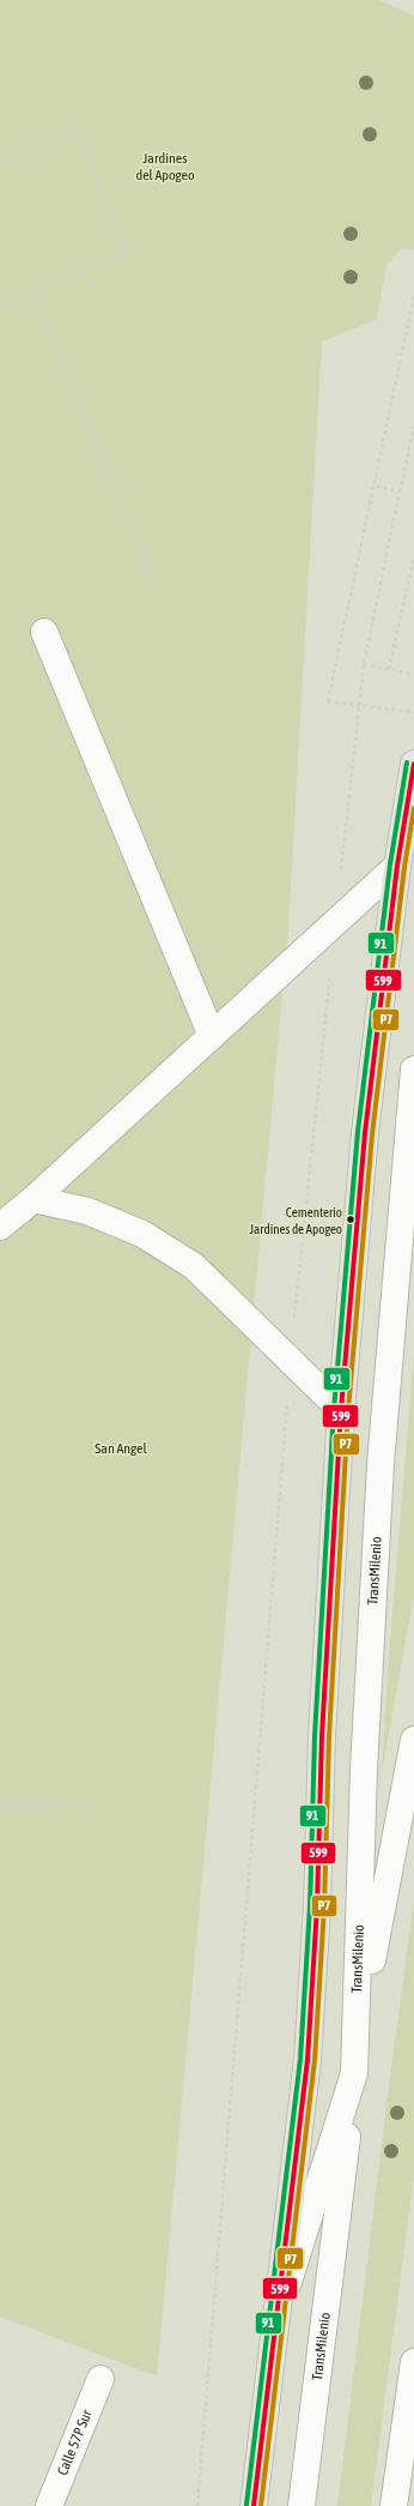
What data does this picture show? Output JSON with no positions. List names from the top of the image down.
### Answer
{
  "streets": {
    "street": ["TransMilenio", "Calle 57P Sur"]
  },
  "parks": ["Jardines del Apogeo", "San Angel"],
  "places": ["Cementerio Jardines de Apogeo"],
  "lines": ["transit line 91", "transit line 599", "transit line P7"]
}
